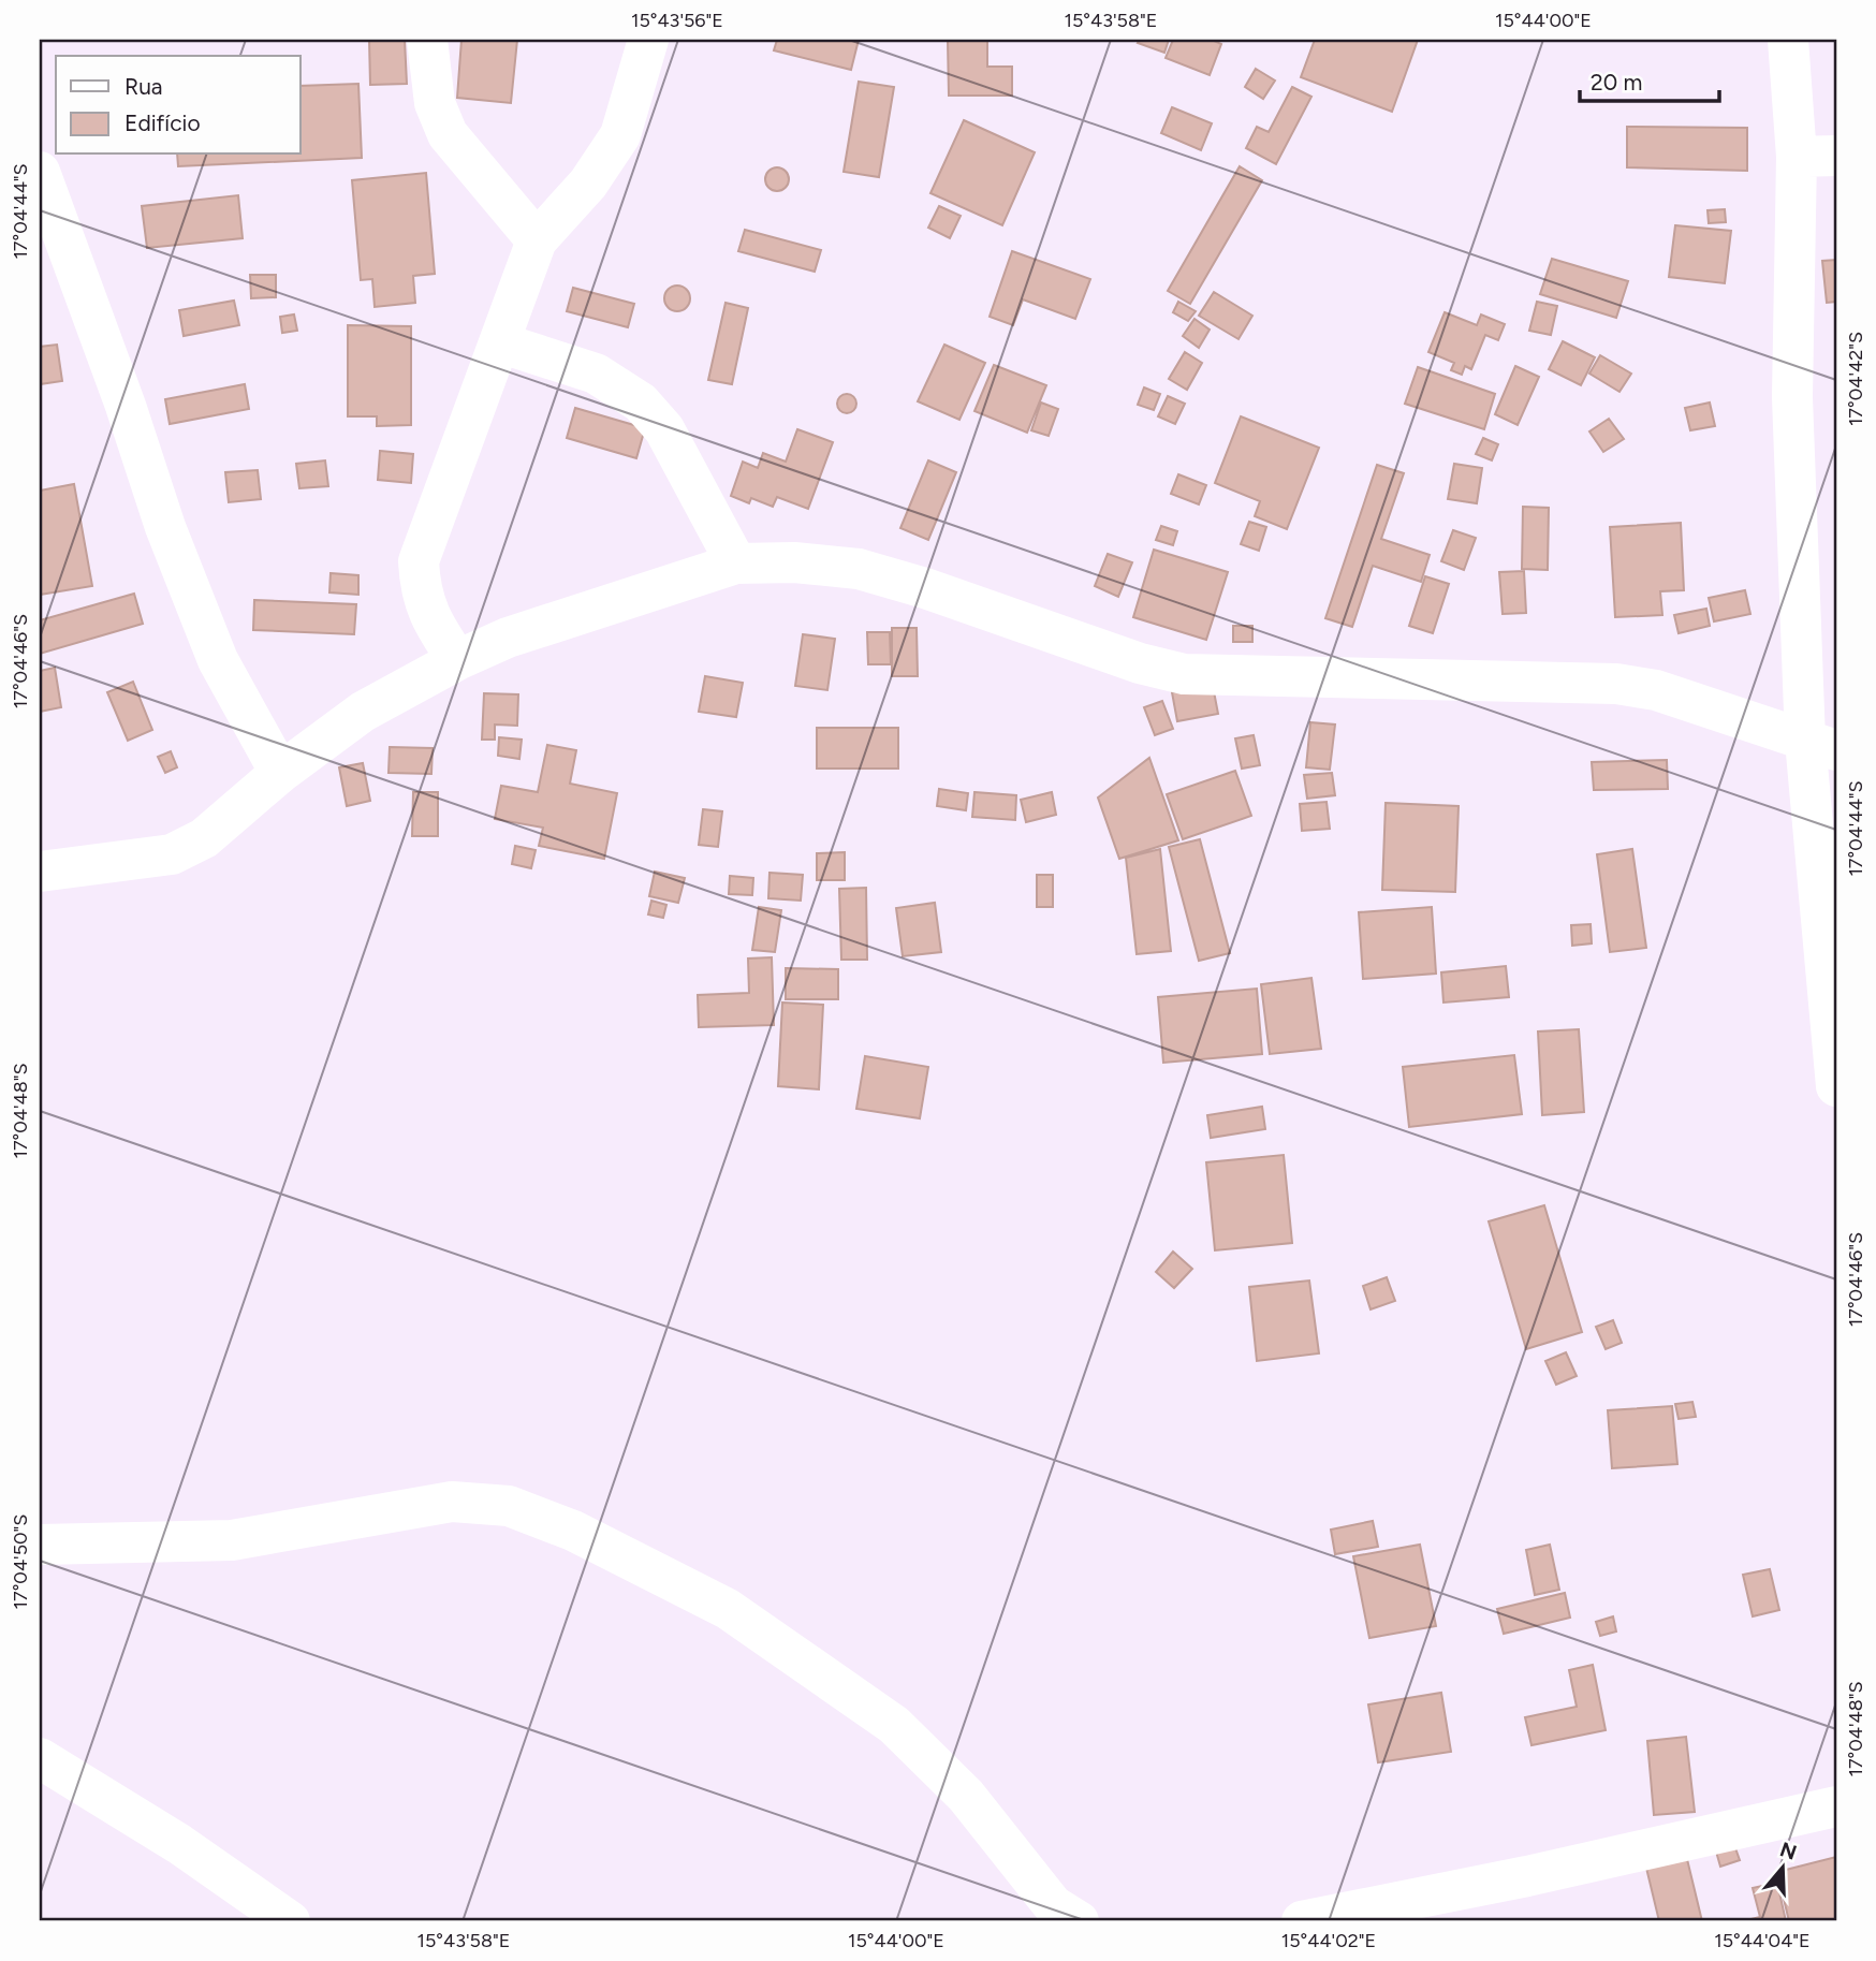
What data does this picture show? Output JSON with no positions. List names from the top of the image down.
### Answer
{
  "legend": ["Rua", "Edifício"],
  "scale_bar": "20 m",
  "north": "top",
  "coordinates": [
    "15°43'56\"E",
    "15°43'58\"E",
    "15°44'00\"E",
    "17°04'44\"S",
    "17°04'42\"S",
    "17°04'46\"S",
    "17°04'48\"S",
    "17°04'50\"S",
    "15°44'02\"E",
    "15°44'04\"E"
  ]
}
